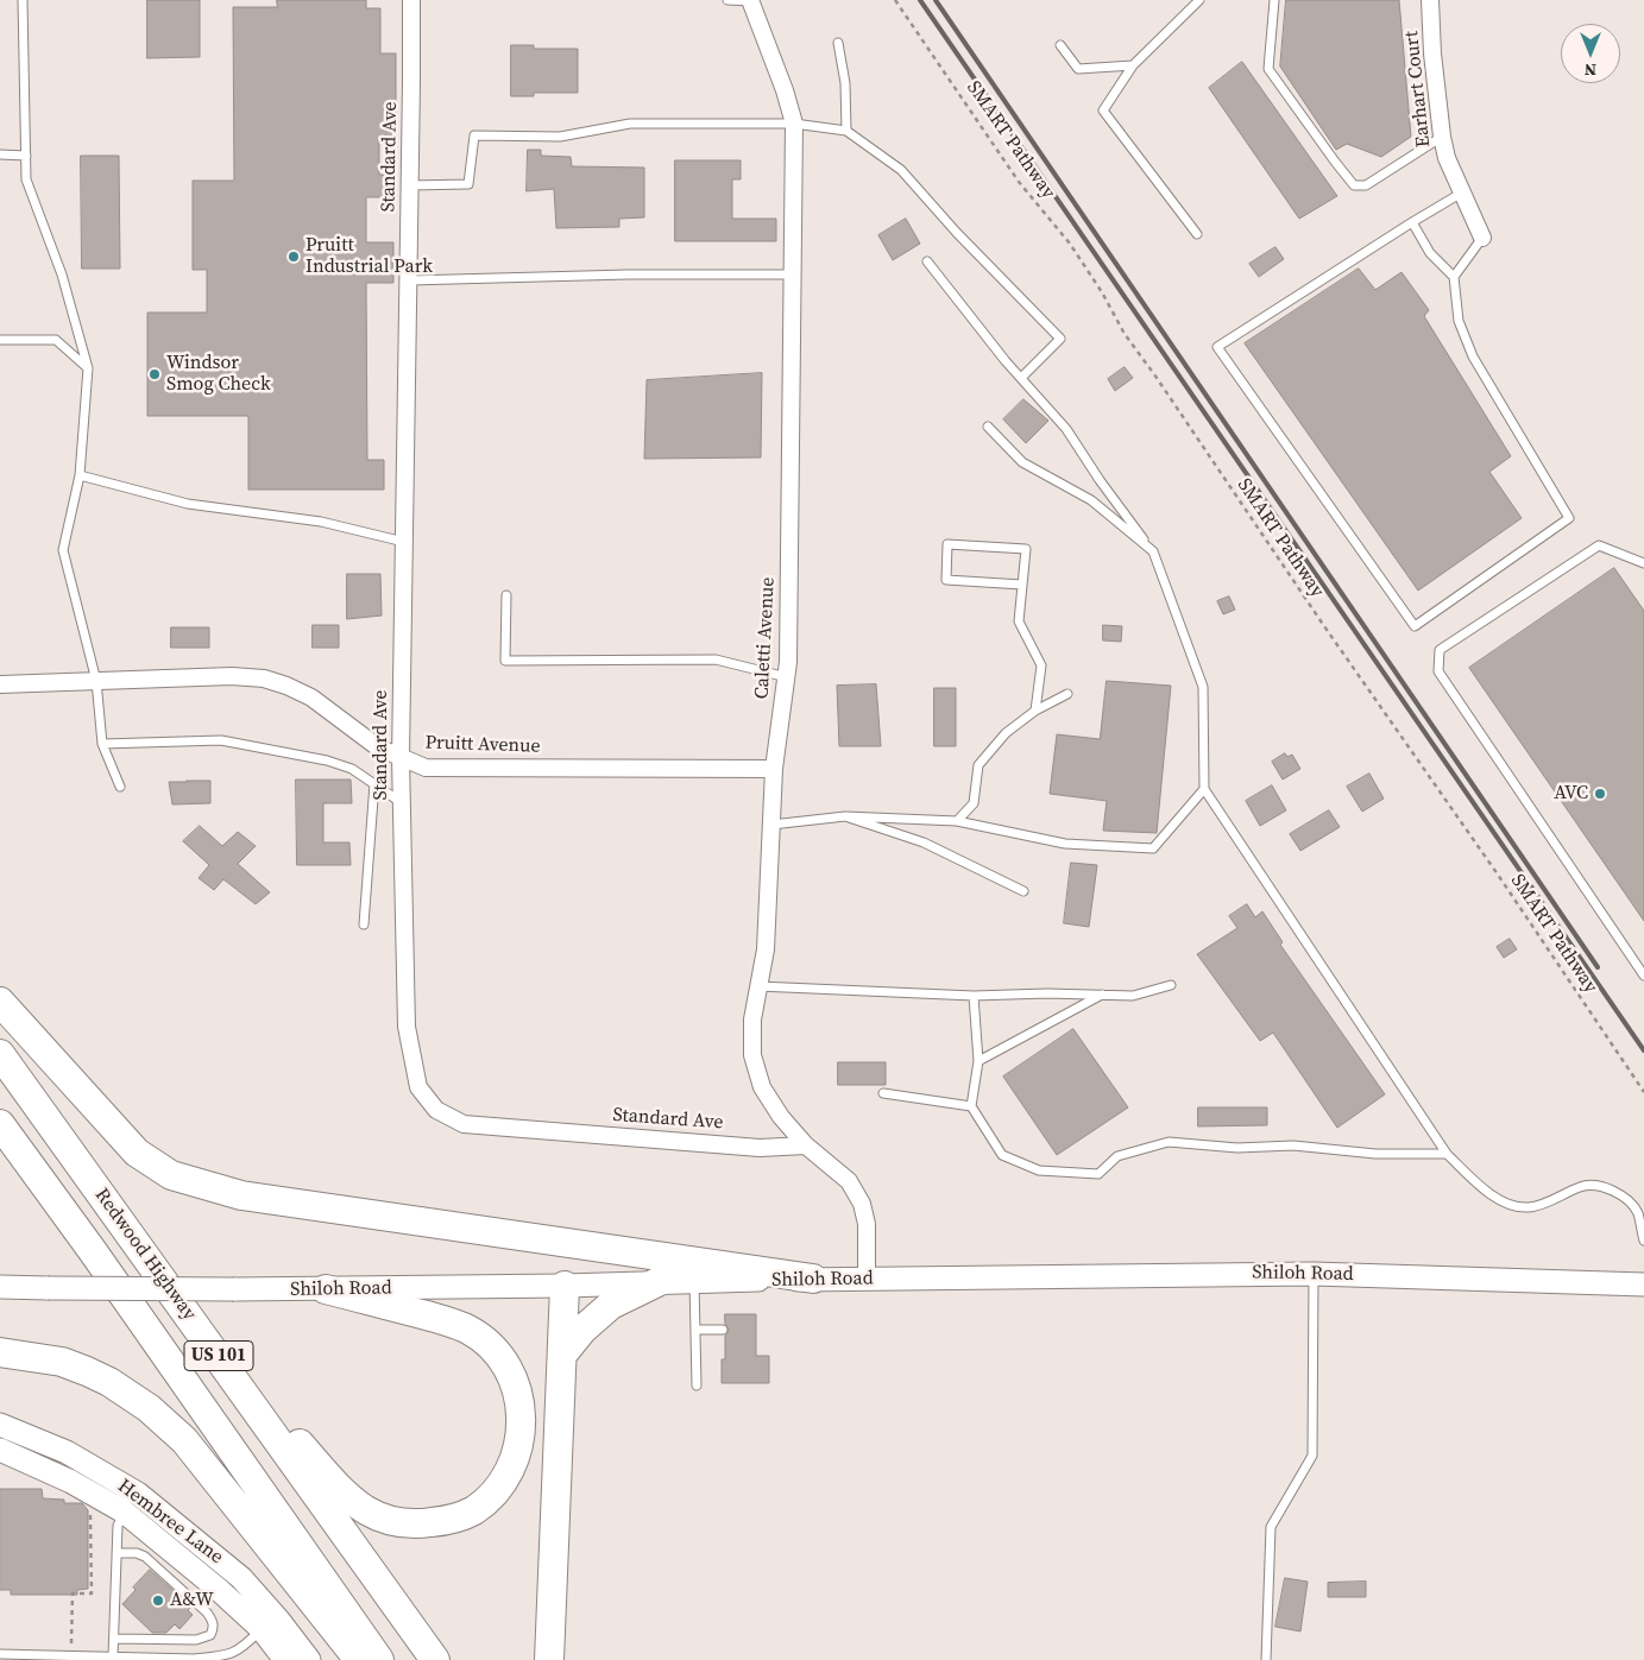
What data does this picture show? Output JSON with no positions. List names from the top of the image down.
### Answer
{
  "streets": {
    "highway": ["Redwood Highway", "US 101"],
    "main road": ["Shiloh Road", "Hembree Lane"],
    "street": [
      "Earhart Court",
      "Standard Ave",
      "Caletti Avenue",
      "Pruitt Avenue"
    ],
    "path": ["SMART Pathway"]
  },
  "crossings": [
    ["Standard Ave", "Caletti Avenue"],
    ["Standard Ave", "Pruitt Avenue"],
    ["Caletti Avenue", "Pruitt Avenue"],
    ["Caletti Avenue", "Shiloh Road"]
  ],
  "places": [
    "Pruitt Industrial Park",
    "Windsor Smog Check",
    "AVC",
    "A&W"
  ],
  "north": "bottom"
}
